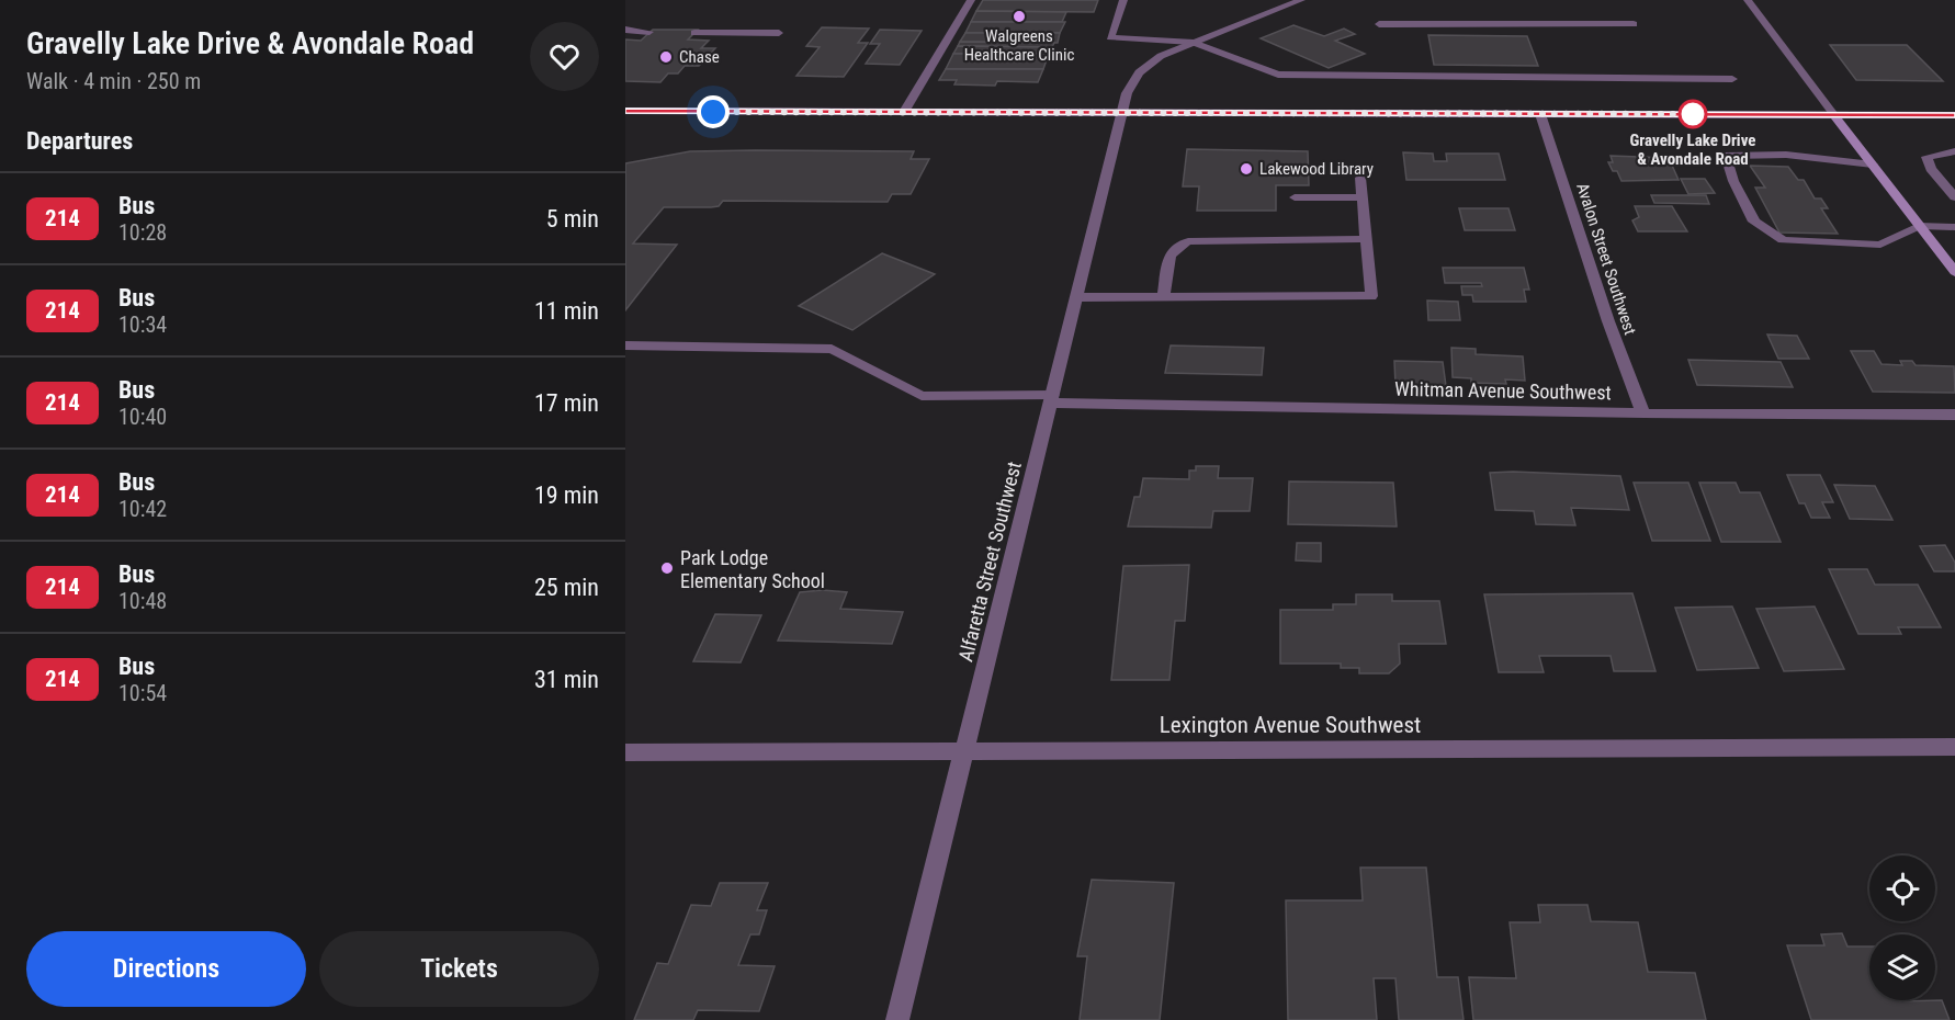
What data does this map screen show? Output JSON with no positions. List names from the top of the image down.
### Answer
{
  "streets": {
    "street": [
      "Avalon Street Southwest",
      "Whitman Avenue Southwest",
      "Alfaretta Street Southwest",
      "Lexington Avenue Southwest"
    ]
  },
  "crossings": [
    ["Avalon Street Southwest", "Whitman Avenue Southwest"],
    ["Whitman Avenue Southwest", "Alfaretta Street Southwest"],
    ["Alfaretta Street Southwest", "Lexington Avenue Southwest"]
  ],
  "places": [
    "Walgreens Healthcare Clinic",
    "Chase",
    "Gravelly Lake Drive & Avondale Road",
    "Lakewood Library",
    "Park Lodge Elementary School"
  ],
  "lines": ["bus line 214"],
  "page": {
    "heading": [
      ["Gravelly Lake Drive & Avondale Road", "Walk · 4 min · 250 m"],
      "Departures"
    ],
    "list": [
      {
        "mark": "214",
        "name": "Bus",
        "note": "10:28",
        "value": "5 min"
      },
      {
        "mark": "214",
        "name": "Bus",
        "note": "10:34",
        "value": "11 min"
      },
      {
        "mark": "214",
        "name": "Bus",
        "note": "10:40",
        "value": "17 min"
      },
      {
        "mark": "214",
        "name": "Bus",
        "note": "10:42",
        "value": "19 min"
      },
      {
        "mark": "214",
        "name": "Bus",
        "note": "10:48",
        "value": "25 min"
      },
      {
        "mark": "214",
        "name": "Bus",
        "note": "10:54",
        "value": "31 min"
      }
    ],
    "buttons": ["Directions", "Tickets"]
  }
}
